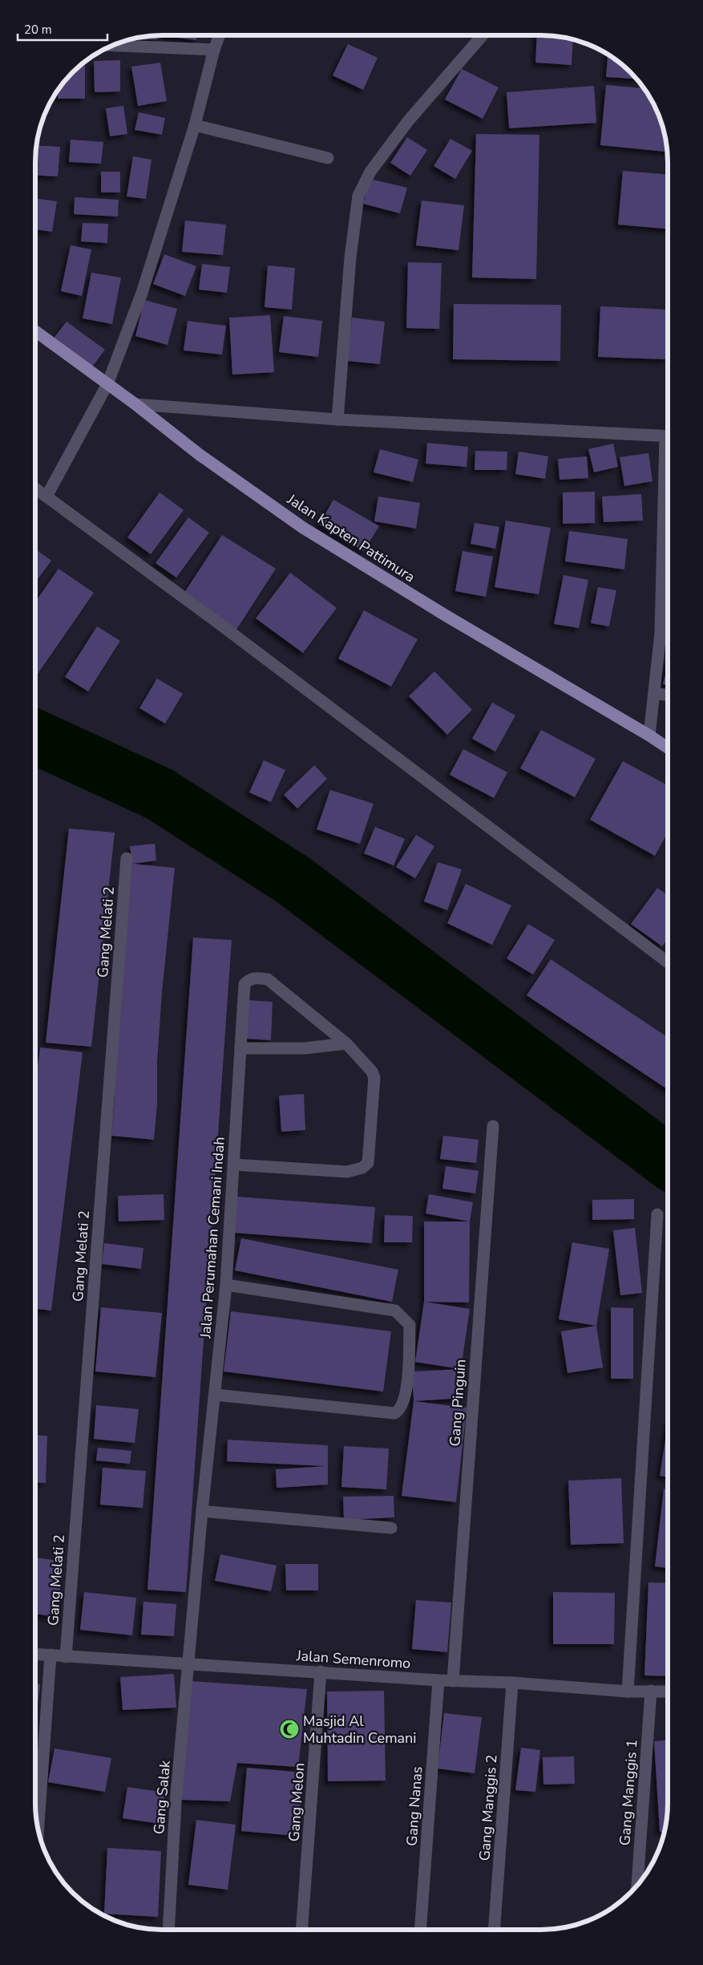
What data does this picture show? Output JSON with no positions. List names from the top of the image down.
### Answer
{
  "streets": {
    "main road": ["Jalan Kapten Pattimura"],
    "street": [
      "Gang Melati 2",
      "Jalan Perumahan Cemani Indah",
      "Gang Pinguin",
      "Jalan Semenromo",
      "Gang Manggis 1",
      "Gang Salak",
      "Gang Melon",
      "Gang Nanas",
      "Gang Manggis 2"
    ]
  },
  "crossings": [
    ["Gang Melati 2", "Jalan Semenromo"],
    ["Jalan Perumahan Cemani Indah", "Jalan Semenromo"],
    ["Jalan Perumahan Cemani Indah", "Gang Salak"],
    ["Gang Pinguin", "Jalan Semenromo"],
    ["Jalan Semenromo", "Gang Manggis 1"],
    ["Jalan Semenromo", "Gang Salak"],
    ["Jalan Semenromo", "Gang Melon"],
    ["Jalan Semenromo", "Gang Nanas"],
    ["Jalan Semenromo", "Gang Manggis 2"]
  ],
  "places": {
    "mosque": ["Masjid Al Muhtadin Cemani"]
  },
  "scale_bar": "20 m"
}
